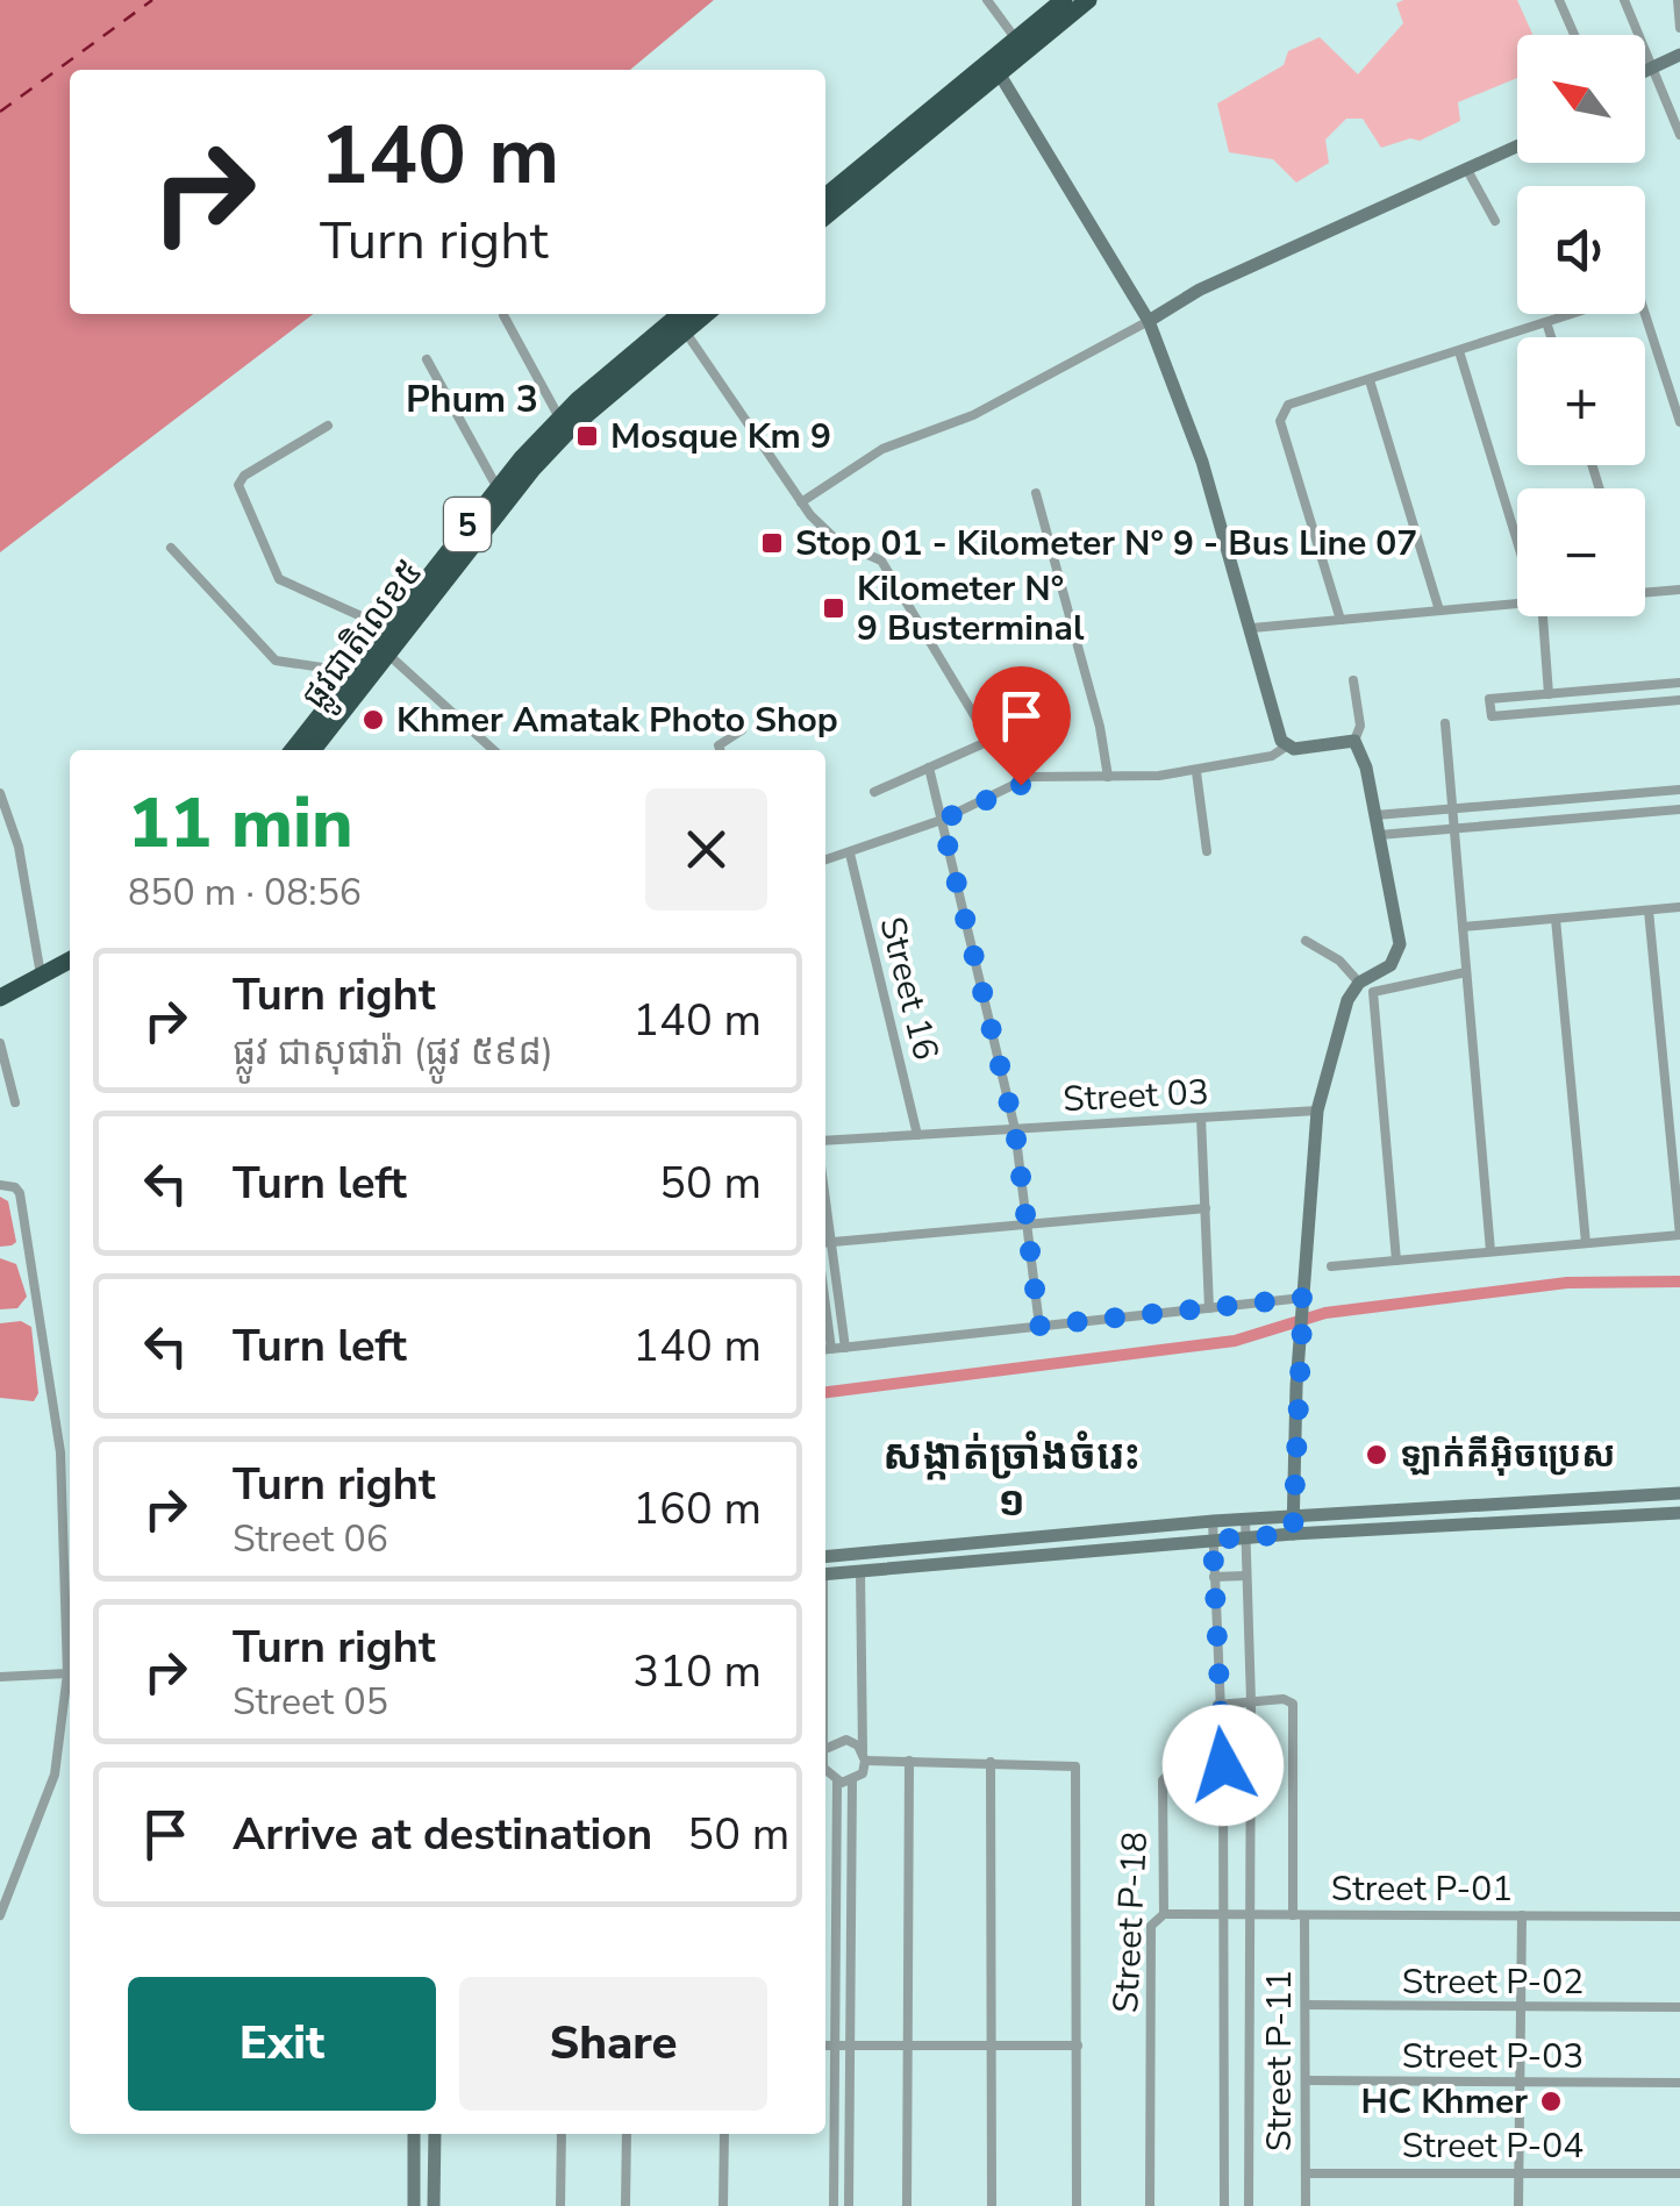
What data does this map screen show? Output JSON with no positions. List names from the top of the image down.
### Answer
{
  "streets": {
    "highway": ["5", "ផ្លូវជាតិលេខ៥"],
    "street": [
      "Street 16",
      "Street 03",
      "Street P-01",
      "Street P-18",
      "Street P-02",
      "Street P-03",
      "Street P-11",
      "Street P-04"
    ]
  },
  "crossings": [
    ["Street 16", "Street 03"],
    ["Street P-01", "Street P-18"],
    ["Street P-01", "Street P-11"],
    ["Street P-02", "Street P-11"],
    ["Street P-03", "Street P-11"],
    ["Street P-11", "Street P-04"]
  ],
  "districts": ["Phum 3", "សង្កាត់ច្រាំងចំរេះ ១"],
  "places": {
    "transit": ["Mosque Km 9", "Stop 01 - Kilometer N° 9 - Bus Line 07", "Kilometer N° 9 Busterminal"],
    "other": ["Khmer Amatak Photo Shop", "ឡាក់គីអ៊ិចប្រេស", "HC Khmer"]
  },
  "north": "top left",
  "page": {
    "map_buttons": ["+", "−"],
    "turn": ["140 m", "Turn right"],
    "heading": ["11 min", "850 m · 08:56"],
    "list": [
      {
        "name": "Turn right",
        "note": "ផ្លូវ ជាសុផារ៉ា (ផ្លូវ ៥៩៨)",
        "value": "140 m"
      },
      {
        "name": "Turn left",
        "value": "50 m"
      },
      {
        "name": "Turn left",
        "value": "140 m"
      },
      {
        "name": "Turn right",
        "note": "Street 06",
        "value": "160 m"
      },
      {
        "name": "Turn right",
        "note": "Street 05",
        "value": "310 m"
      },
      {
        "name": "Arrive at destination",
        "value": "50 m"
      }
    ],
    "buttons": ["Exit", "Share"]
  }
}
